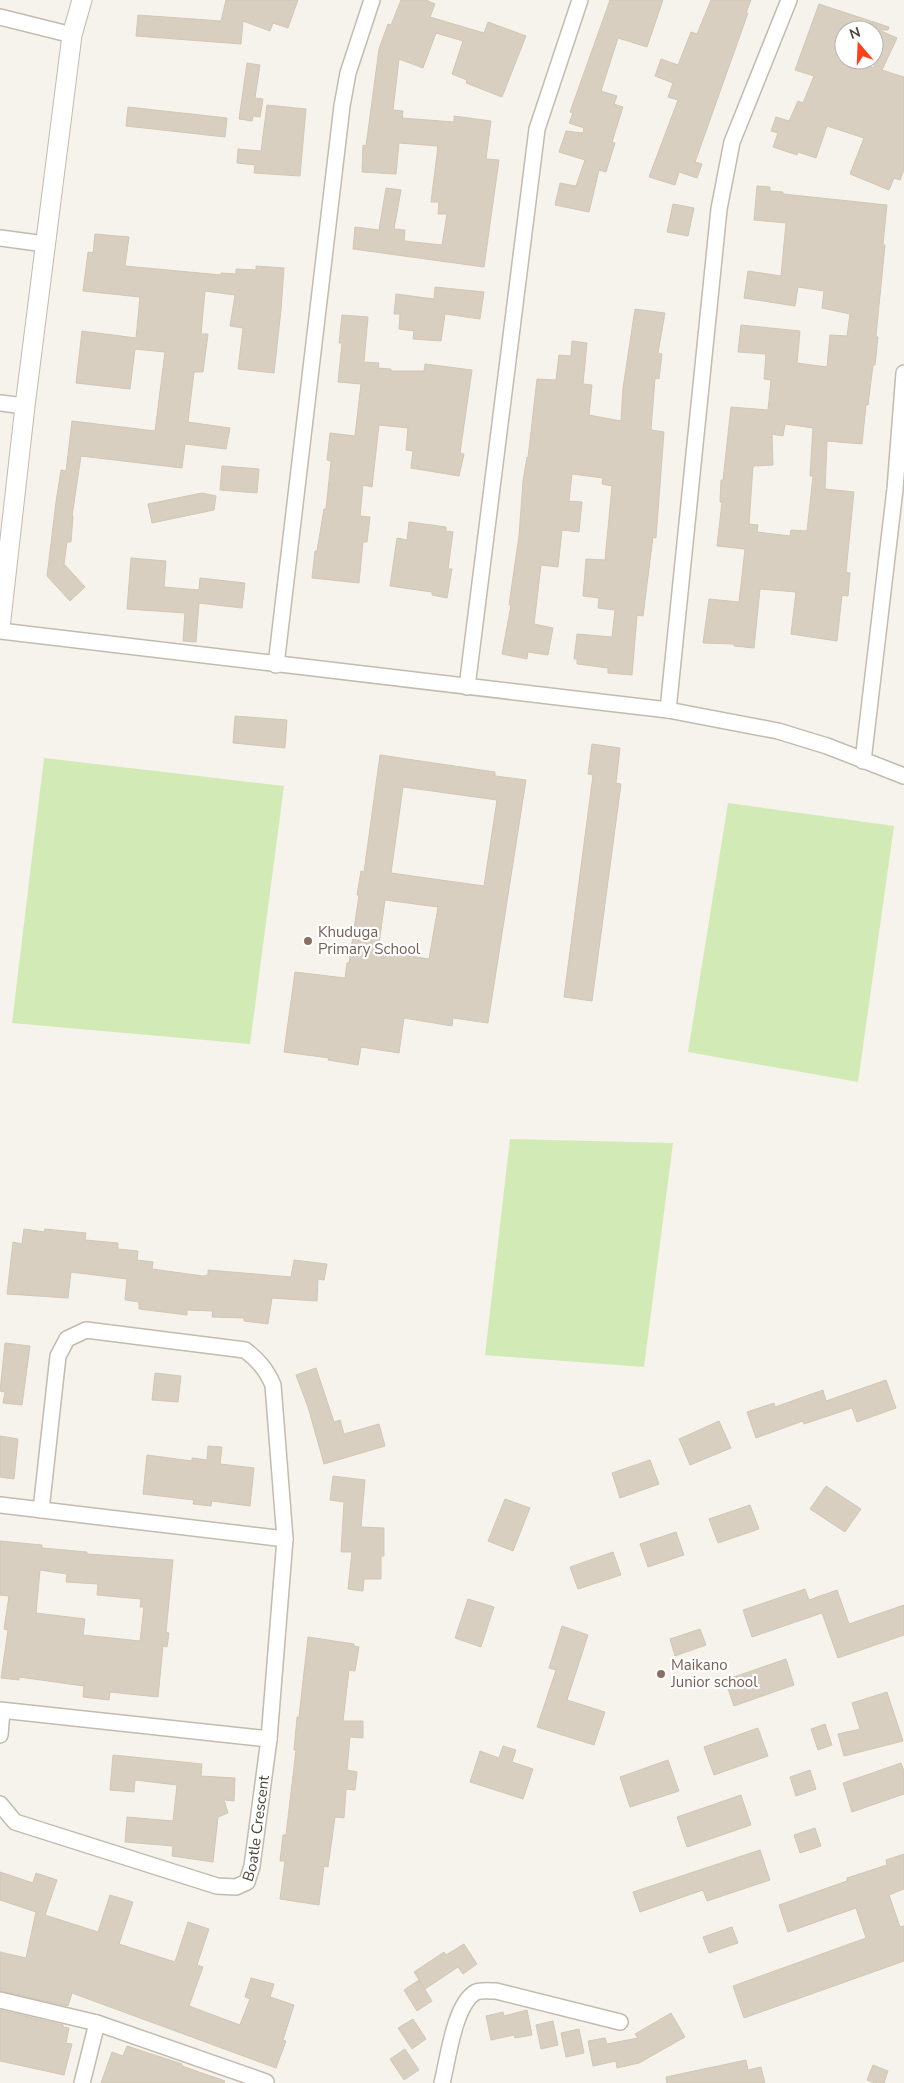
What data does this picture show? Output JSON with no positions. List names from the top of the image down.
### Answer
{
  "streets": {
    "street": ["Boatle Crescent"]
  },
  "places": ["Khuduga Primary School", "Maikano Junior school"],
  "north": "top"
}
